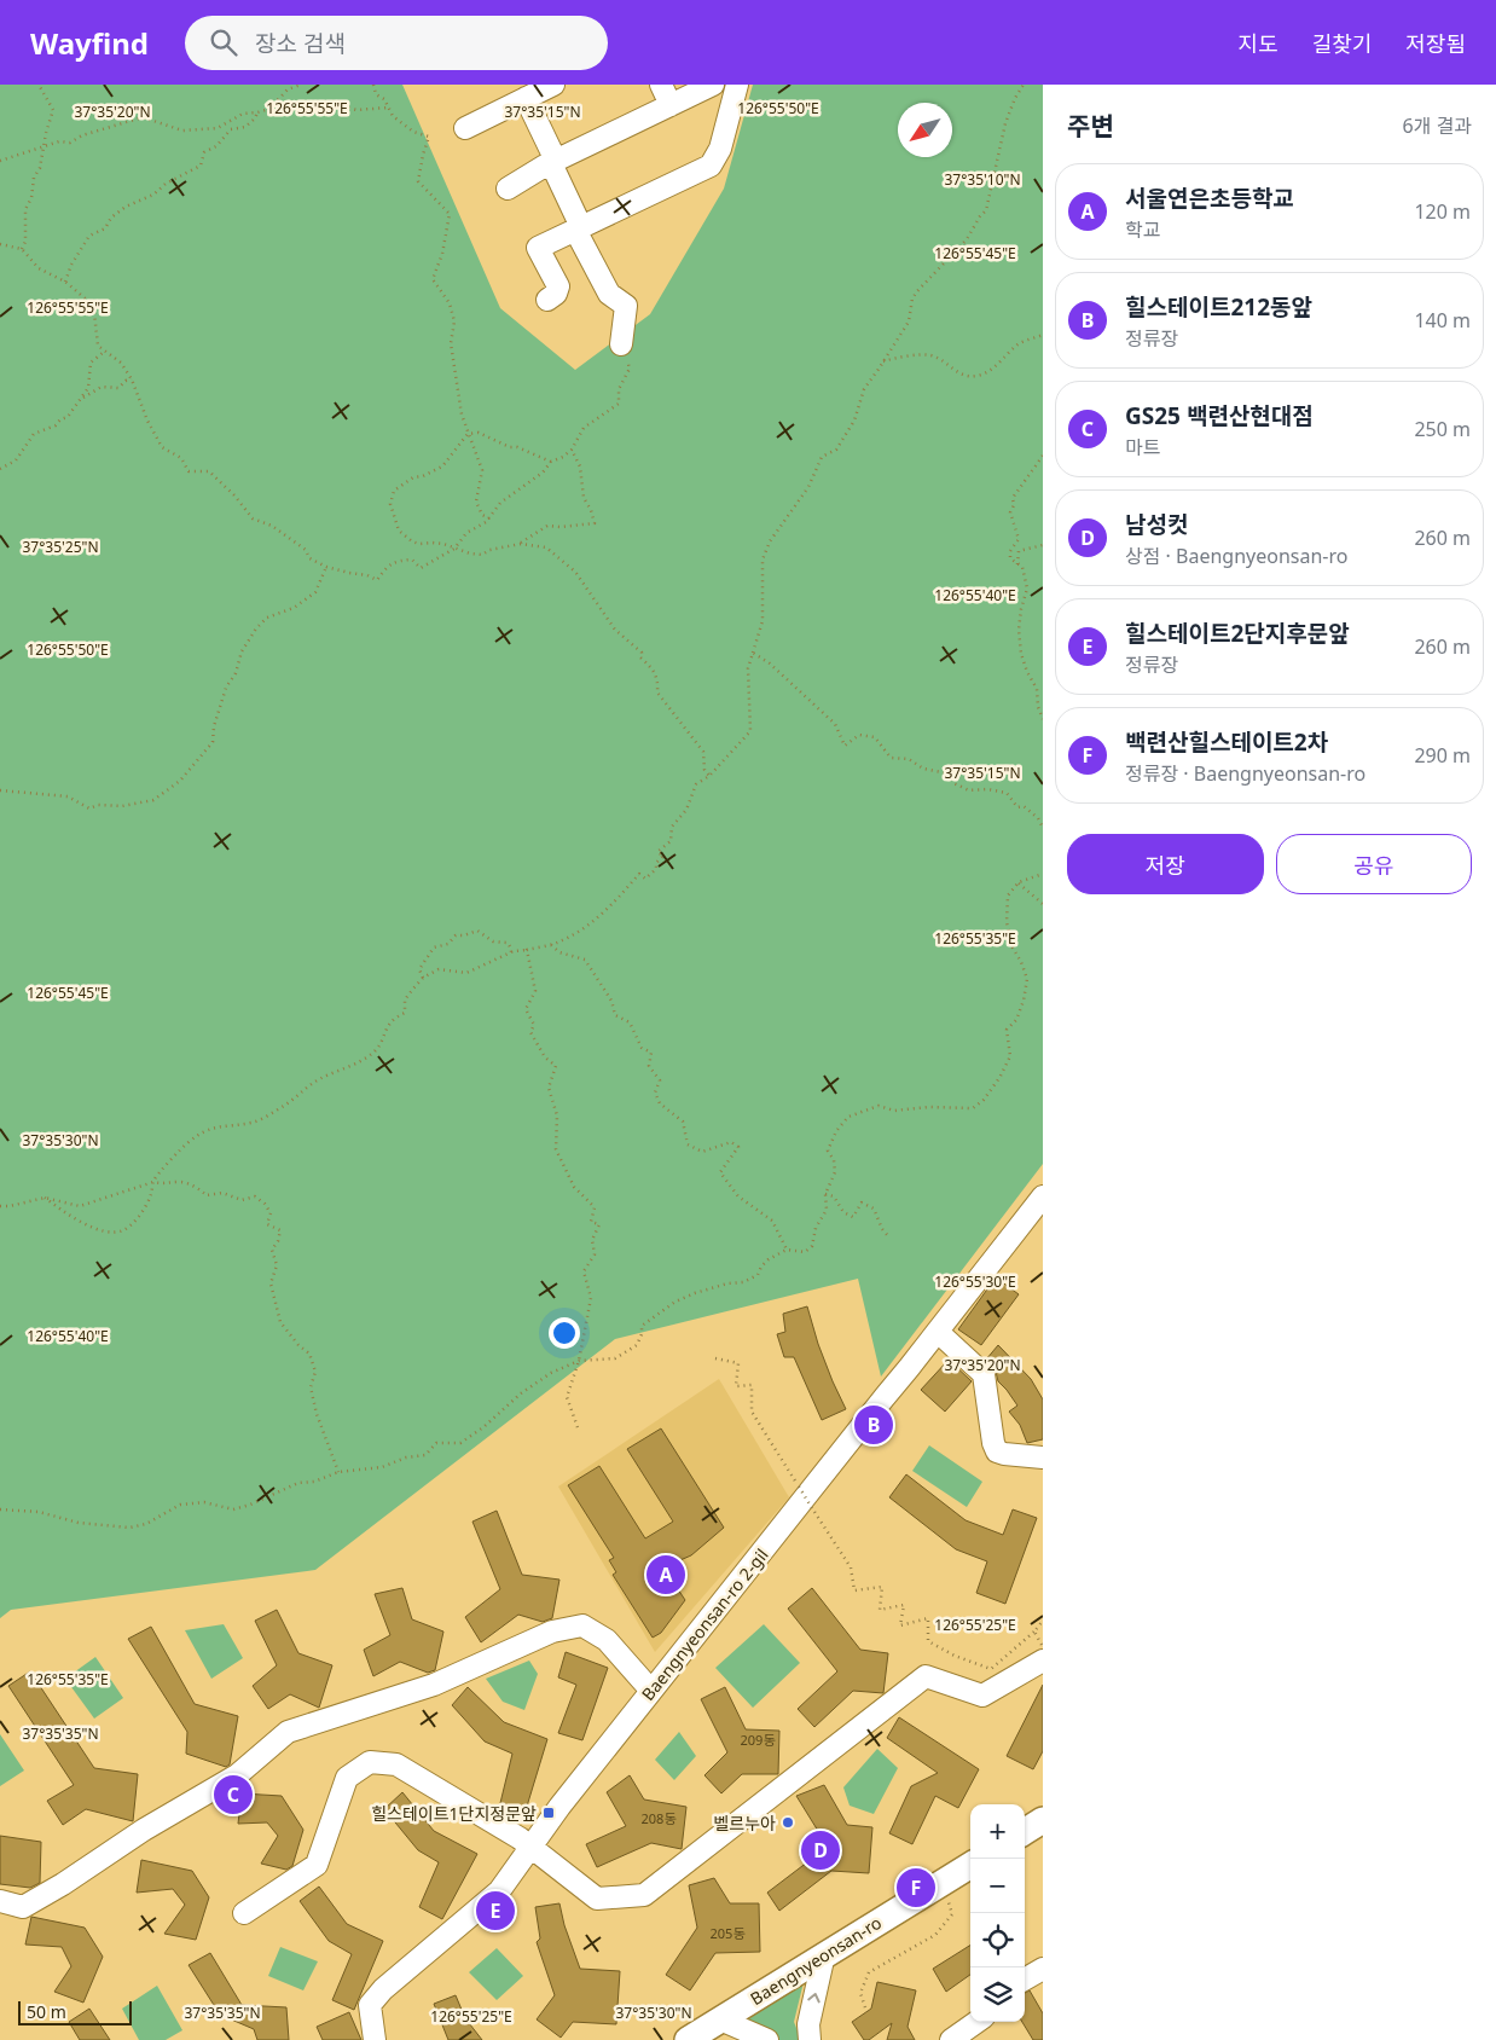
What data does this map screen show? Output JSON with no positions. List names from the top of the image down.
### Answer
{
  "streets": {
    "main road": ["Baengnyeonsan-ro"],
    "street": ["Baengnyeonsan-ro 2-gil"]
  },
  "places": {
    "transit": ["힐스테이트1단지정문앞"],
    "other": ["벨르누아"]
  },
  "house_numbers": ["209동", "208동", "205동"],
  "scale_bar": "50 m",
  "north": "bottom left",
  "page": {
    "header": "Wayfind",
    "search": "장소 검색",
    "nav": ["지도", "길찾기", "저장됨"],
    "heading": ["주변", "6개 결과"],
    "list": [
      {
        "mark": "A",
        "name": "서울연은초등학교",
        "note": "학교",
        "value": "120 m"
      },
      {
        "mark": "B",
        "name": "힐스테이트212동앞",
        "note": "정류장",
        "value": "140 m"
      },
      {
        "mark": "C",
        "name": "GS25 백련산현대점",
        "note": "마트",
        "value": "250 m"
      },
      {
        "mark": "D",
        "name": "남성컷",
        "note": "상점 · Baengnyeonsan-ro",
        "value": "260 m"
      },
      {
        "mark": "E",
        "name": "힐스테이트2단지후문앞",
        "note": "정류장",
        "value": "260 m"
      },
      {
        "mark": "F",
        "name": "백련산힐스테이트2차",
        "note": "정류장 · Baengnyeonsan-ro",
        "value": "290 m"
      }
    ],
    "buttons": ["저장", "공유"],
    "pins": [
      "B",
      "A",
      "C",
      "D",
      "F",
      "E"
    ],
    "map_buttons": ["+", "−"],
    "scale": "50 m"
  },
  "coordinates": [
    "126°55'55\"E",
    "126°55'50\"E",
    "37°35'20\"N",
    "37°35'15\"N",
    "37°35'10\"N",
    "126°55'45\"E",
    "37°35'25\"N",
    "126°55'40\"E",
    "126°55'35\"E",
    "37°35'30\"N",
    "126°55'30\"E",
    "126°55'25\"E",
    "37°35'35\"N"
  ]
}
